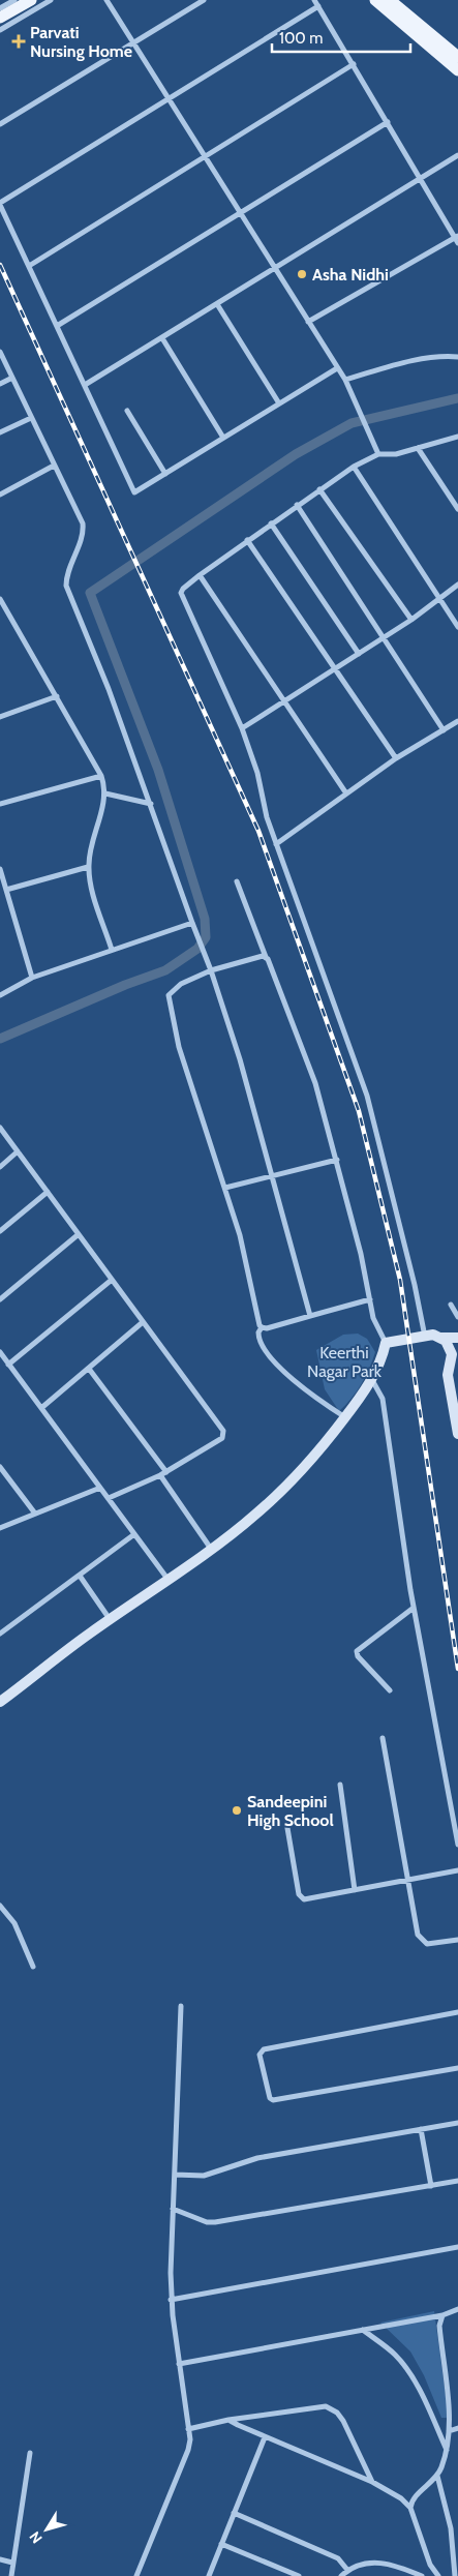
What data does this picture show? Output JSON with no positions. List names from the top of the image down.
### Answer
{
  "parks": ["Keerthi Nagar Park"],
  "places": {
    "health": ["Parvati Nursing Home"],
    "other": ["Asha Nidhi", "Sandeepini High School"]
  },
  "scale_bar": "100 m",
  "north": "bottom left"
}
